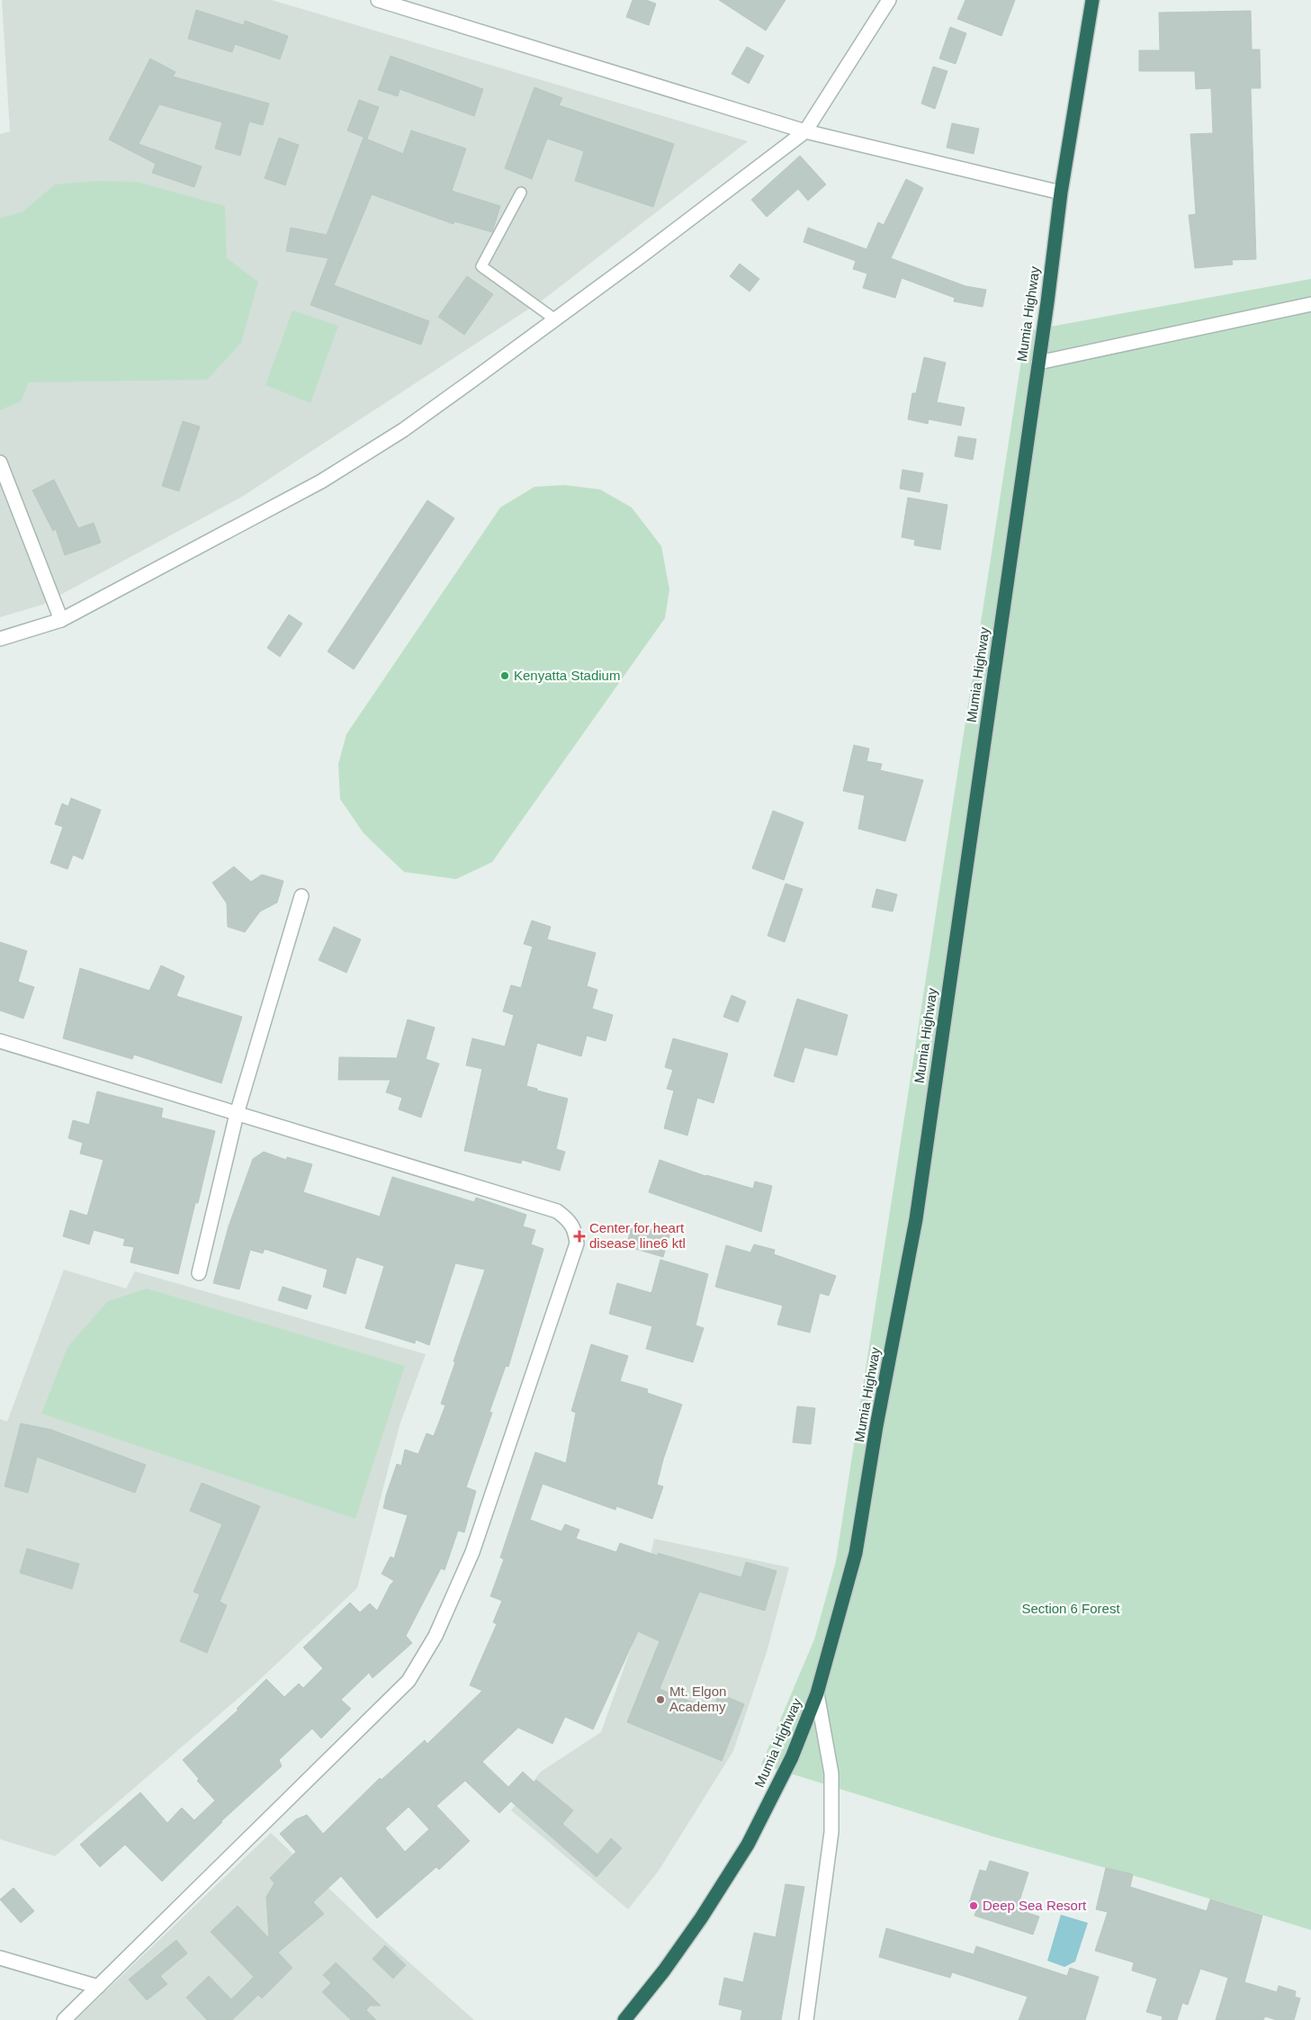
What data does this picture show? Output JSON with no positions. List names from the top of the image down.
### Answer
{
  "streets": {
    "highway": ["Mumia Highway"]
  },
  "parks": ["Section 6 Forest"],
  "places": {
    "other": ["Kenyatta Stadium", "Mt. Elgon Academy", "Deep Sea Resort"],
    "health": ["Center for heart disease line6 ktl"]
  }
}
